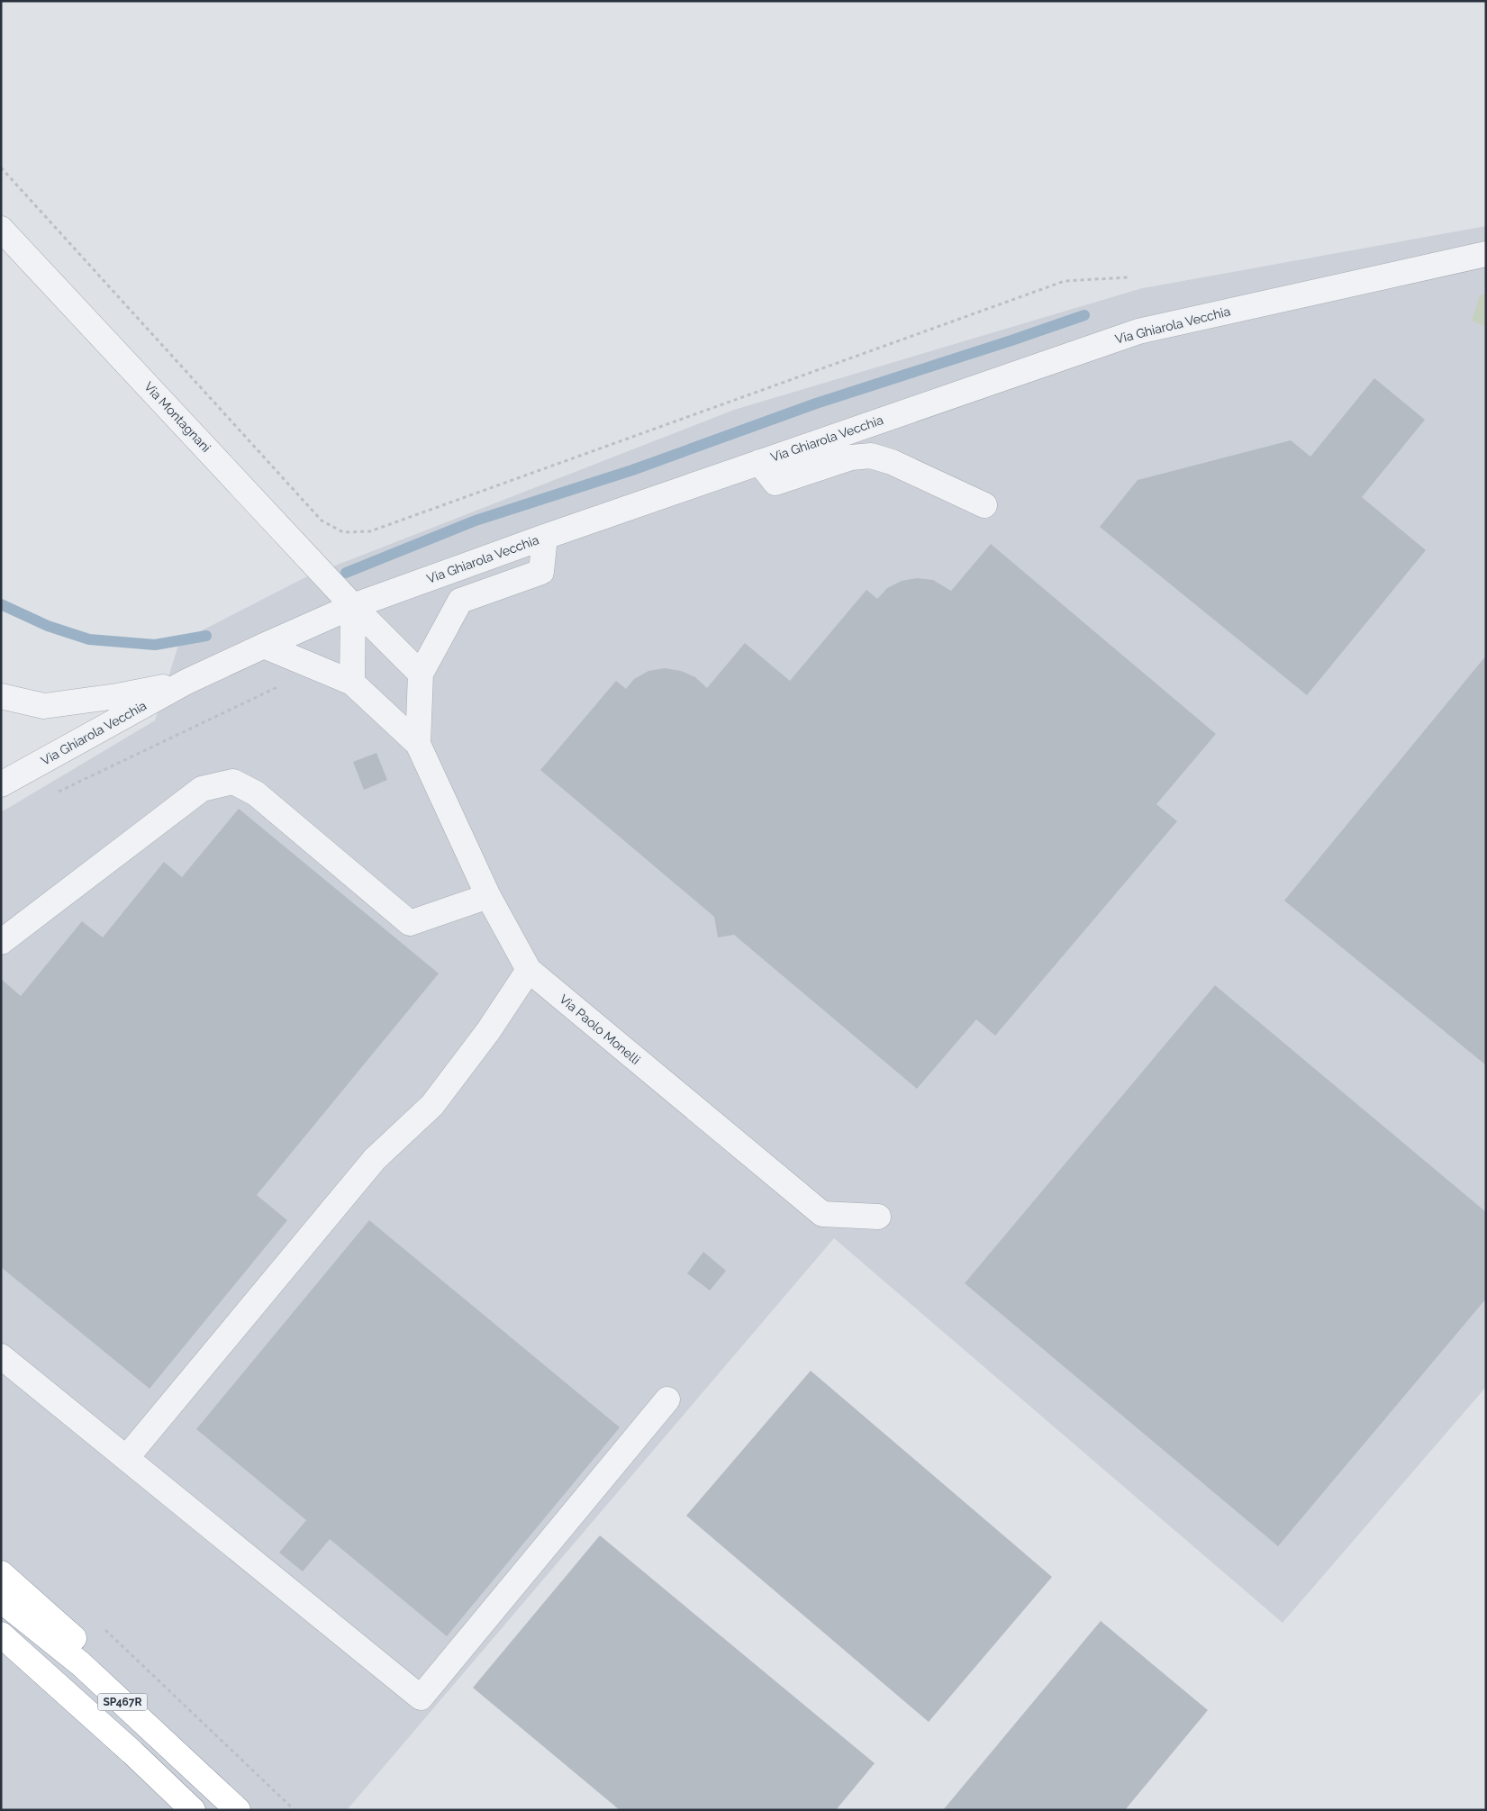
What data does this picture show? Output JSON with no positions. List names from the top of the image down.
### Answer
{
  "streets": {
    "highway": ["SP467R"],
    "street": ["Via Ghiarola Vecchia", "Via Montagnani", "Via Paolo Monelli"]
  },
  "crossings": [
    ["Via Ghiarola Vecchia", "Via Montagnani"]
  ]
}
